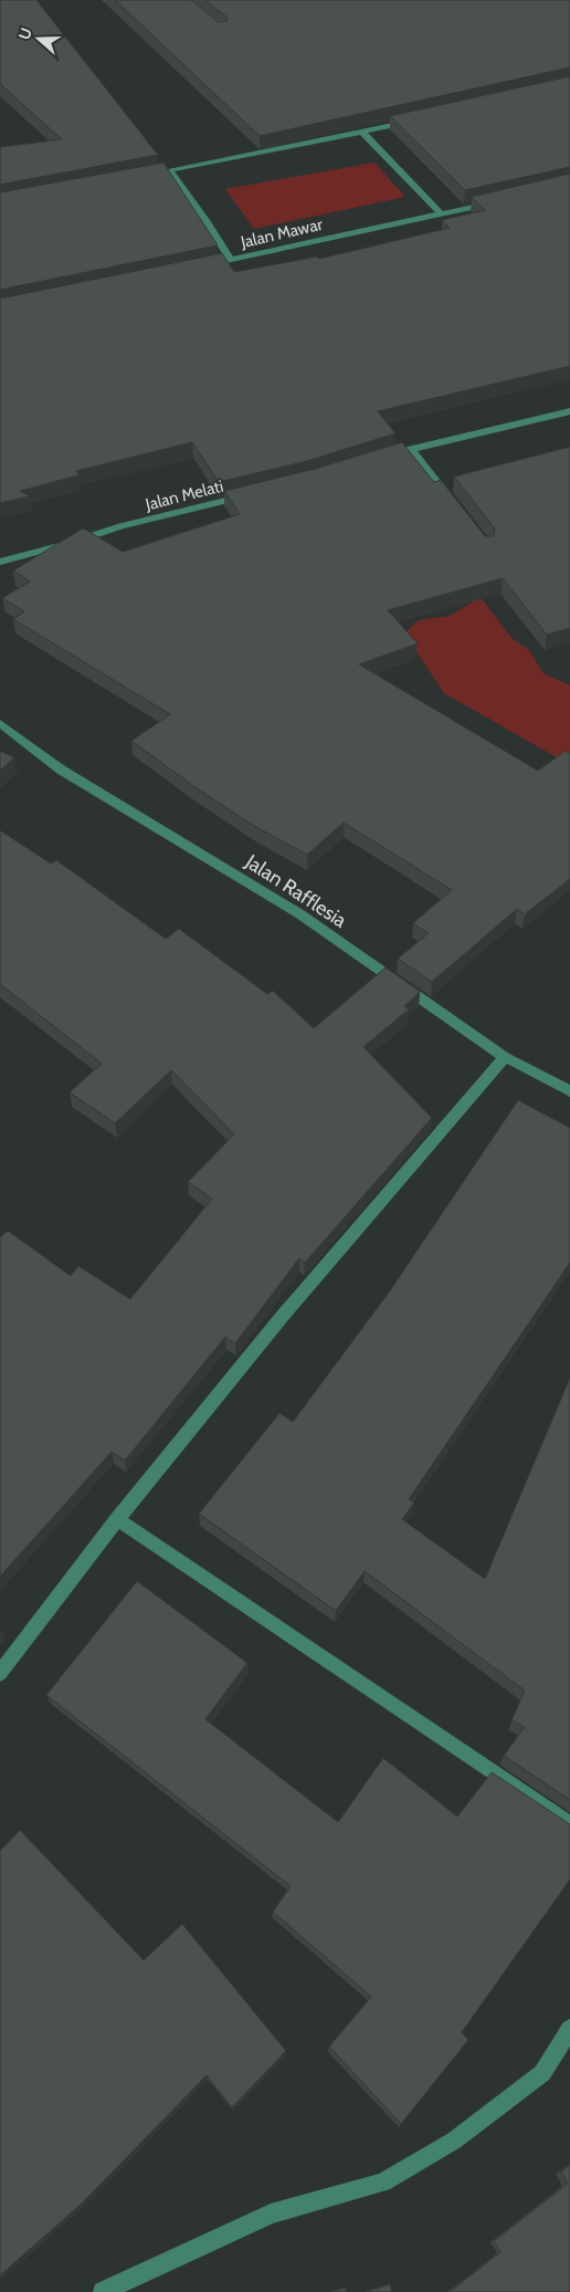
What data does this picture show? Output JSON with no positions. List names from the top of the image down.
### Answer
{
  "streets": {
    "street": ["Jalan Mawar", "Jalan Melati", "Jalan Rafflesia"]
  },
  "north": "left"
}
